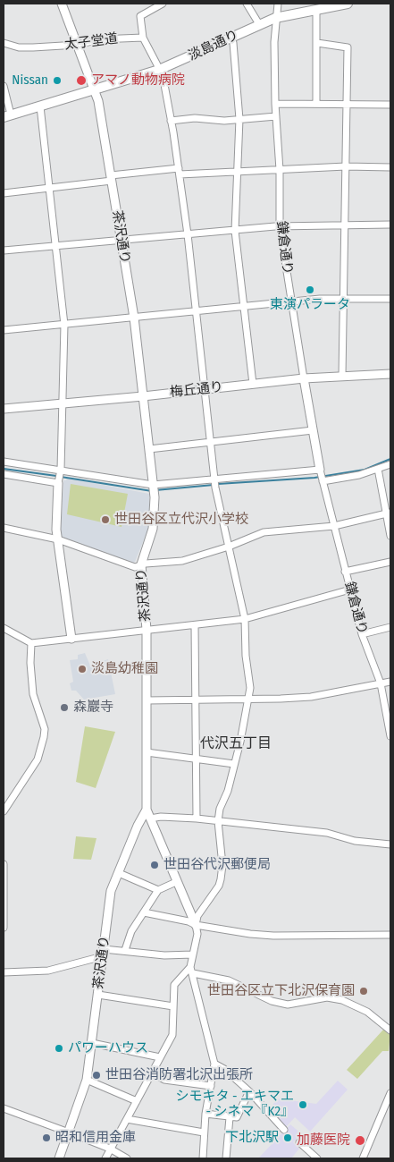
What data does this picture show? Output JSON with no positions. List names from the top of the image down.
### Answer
{
  "streets": {
    "main road": ["淡島通り"],
    "street": [
      "太子堂道",
      "茶沢通り",
      "鎌倉通り",
      "梅丘通り"
    ]
  },
  "crossings": [
    ["太子堂道", "茶沢通り"],
    ["淡島通り", "茶沢通り"],
    ["淡島通り", "鎌倉通り"],
    ["茶沢通り", "梅丘通り"],
    ["鎌倉通り", "梅丘通り"]
  ],
  "districts": ["代沢五丁目"],
  "places": [
    "Nissan",
    "アマノ動物病院",
    "東演パラータ",
    "世田谷区立代沢小学校",
    "淡島幼稚園",
    "森巖寺",
    "世田谷代沢郵便局",
    "世田谷区立下北沢保育園",
    "パワーハウス",
    "世田谷消防署北沢出張所",
    "シモキタ - エキマエ - シネマ『K2』",
    "昭和信用金庫",
    "下北沢駅",
    "加藤医院"
  ]
}
